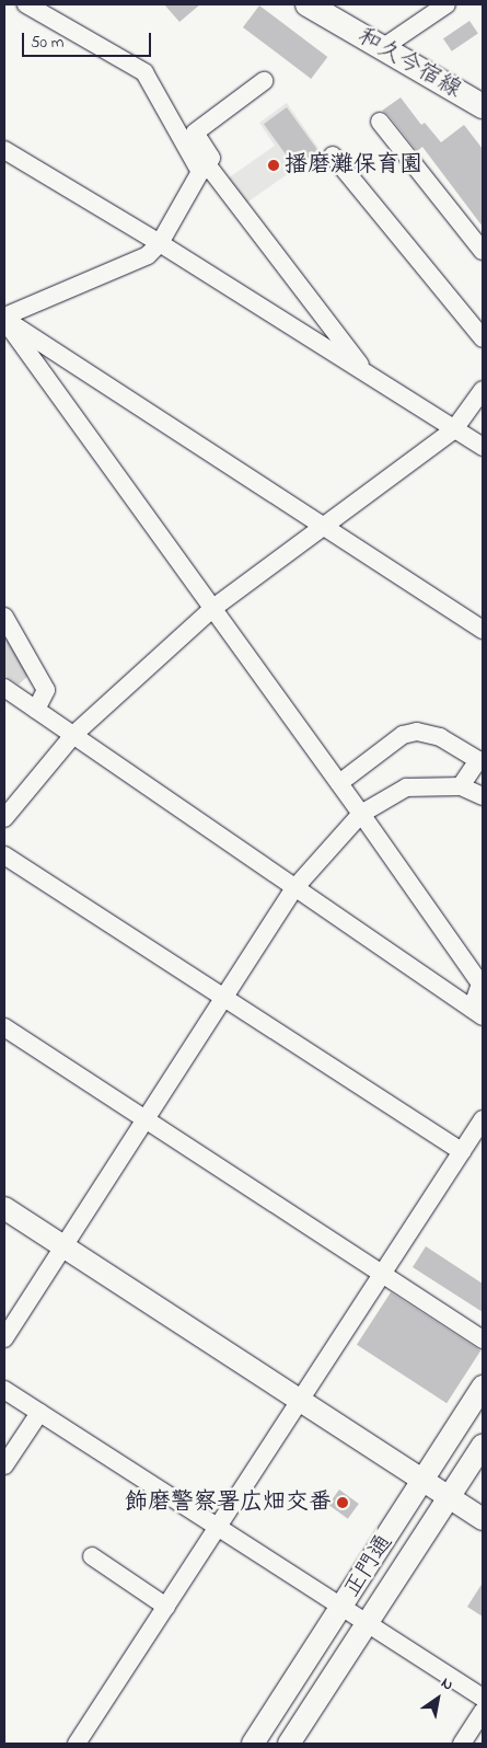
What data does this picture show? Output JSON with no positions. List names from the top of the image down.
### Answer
{
  "streets": {
    "main road": ["和久今宿線"],
    "street": ["正門通"]
  },
  "places": ["播磨灘保育園", "飾磨警察署広畑交番"],
  "scale_bar": "50 m",
  "north": "top right"
}
